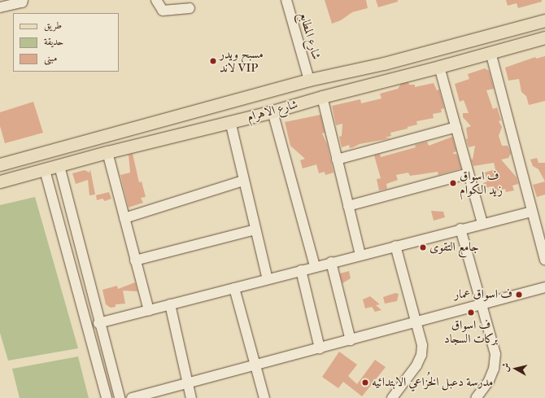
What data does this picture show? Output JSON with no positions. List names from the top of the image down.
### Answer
{
  "streets": {
    "main road": ["شارع الاهرام"],
    "street": ["شارع المطابع"]
  },
  "crossings": [
    ["شارع المطابع", "شارع الاهرام"]
  ],
  "places": [
    "مسبح ويدر لاند VIP",
    "ف اسواق زيد الكوام",
    "جامع التقوى",
    "ف اسواق عمار",
    "ف اسواق بركات السجاد",
    "مدرسة دعبل الخُزاعي الابتدائيه"
  ],
  "legend": ["طريق", "حديقة", "مبنى"],
  "north": "left"
}
